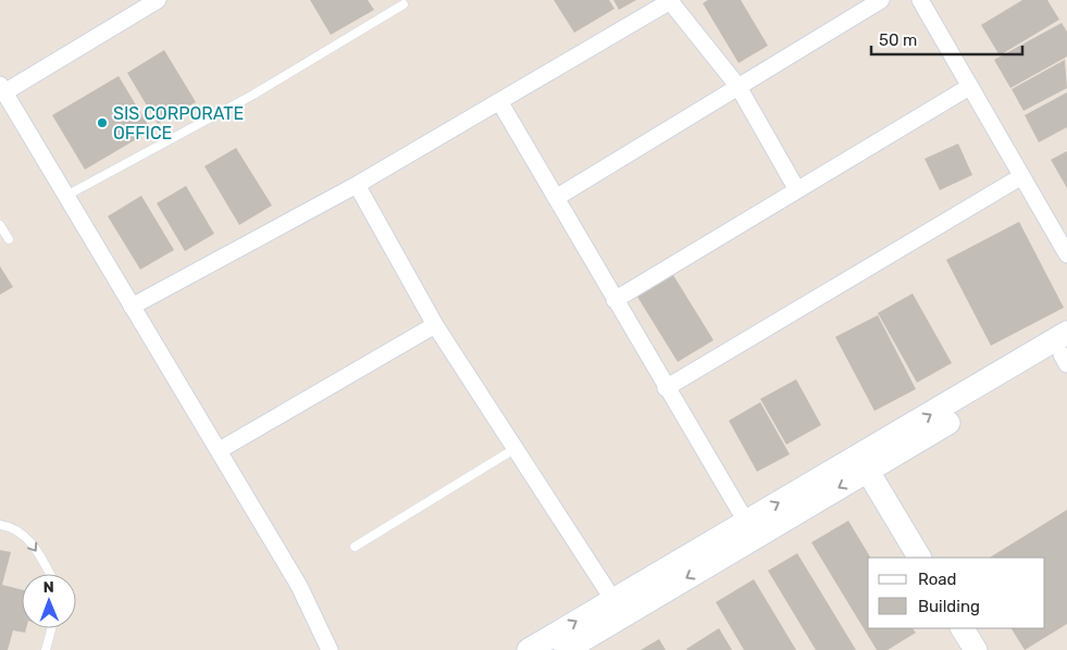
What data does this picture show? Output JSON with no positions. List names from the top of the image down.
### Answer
{
  "places": ["SIS CORPORATE OFFICE"],
  "legend": ["Road", "Building"],
  "scale_bar": "50 m",
  "north": "top"
}
